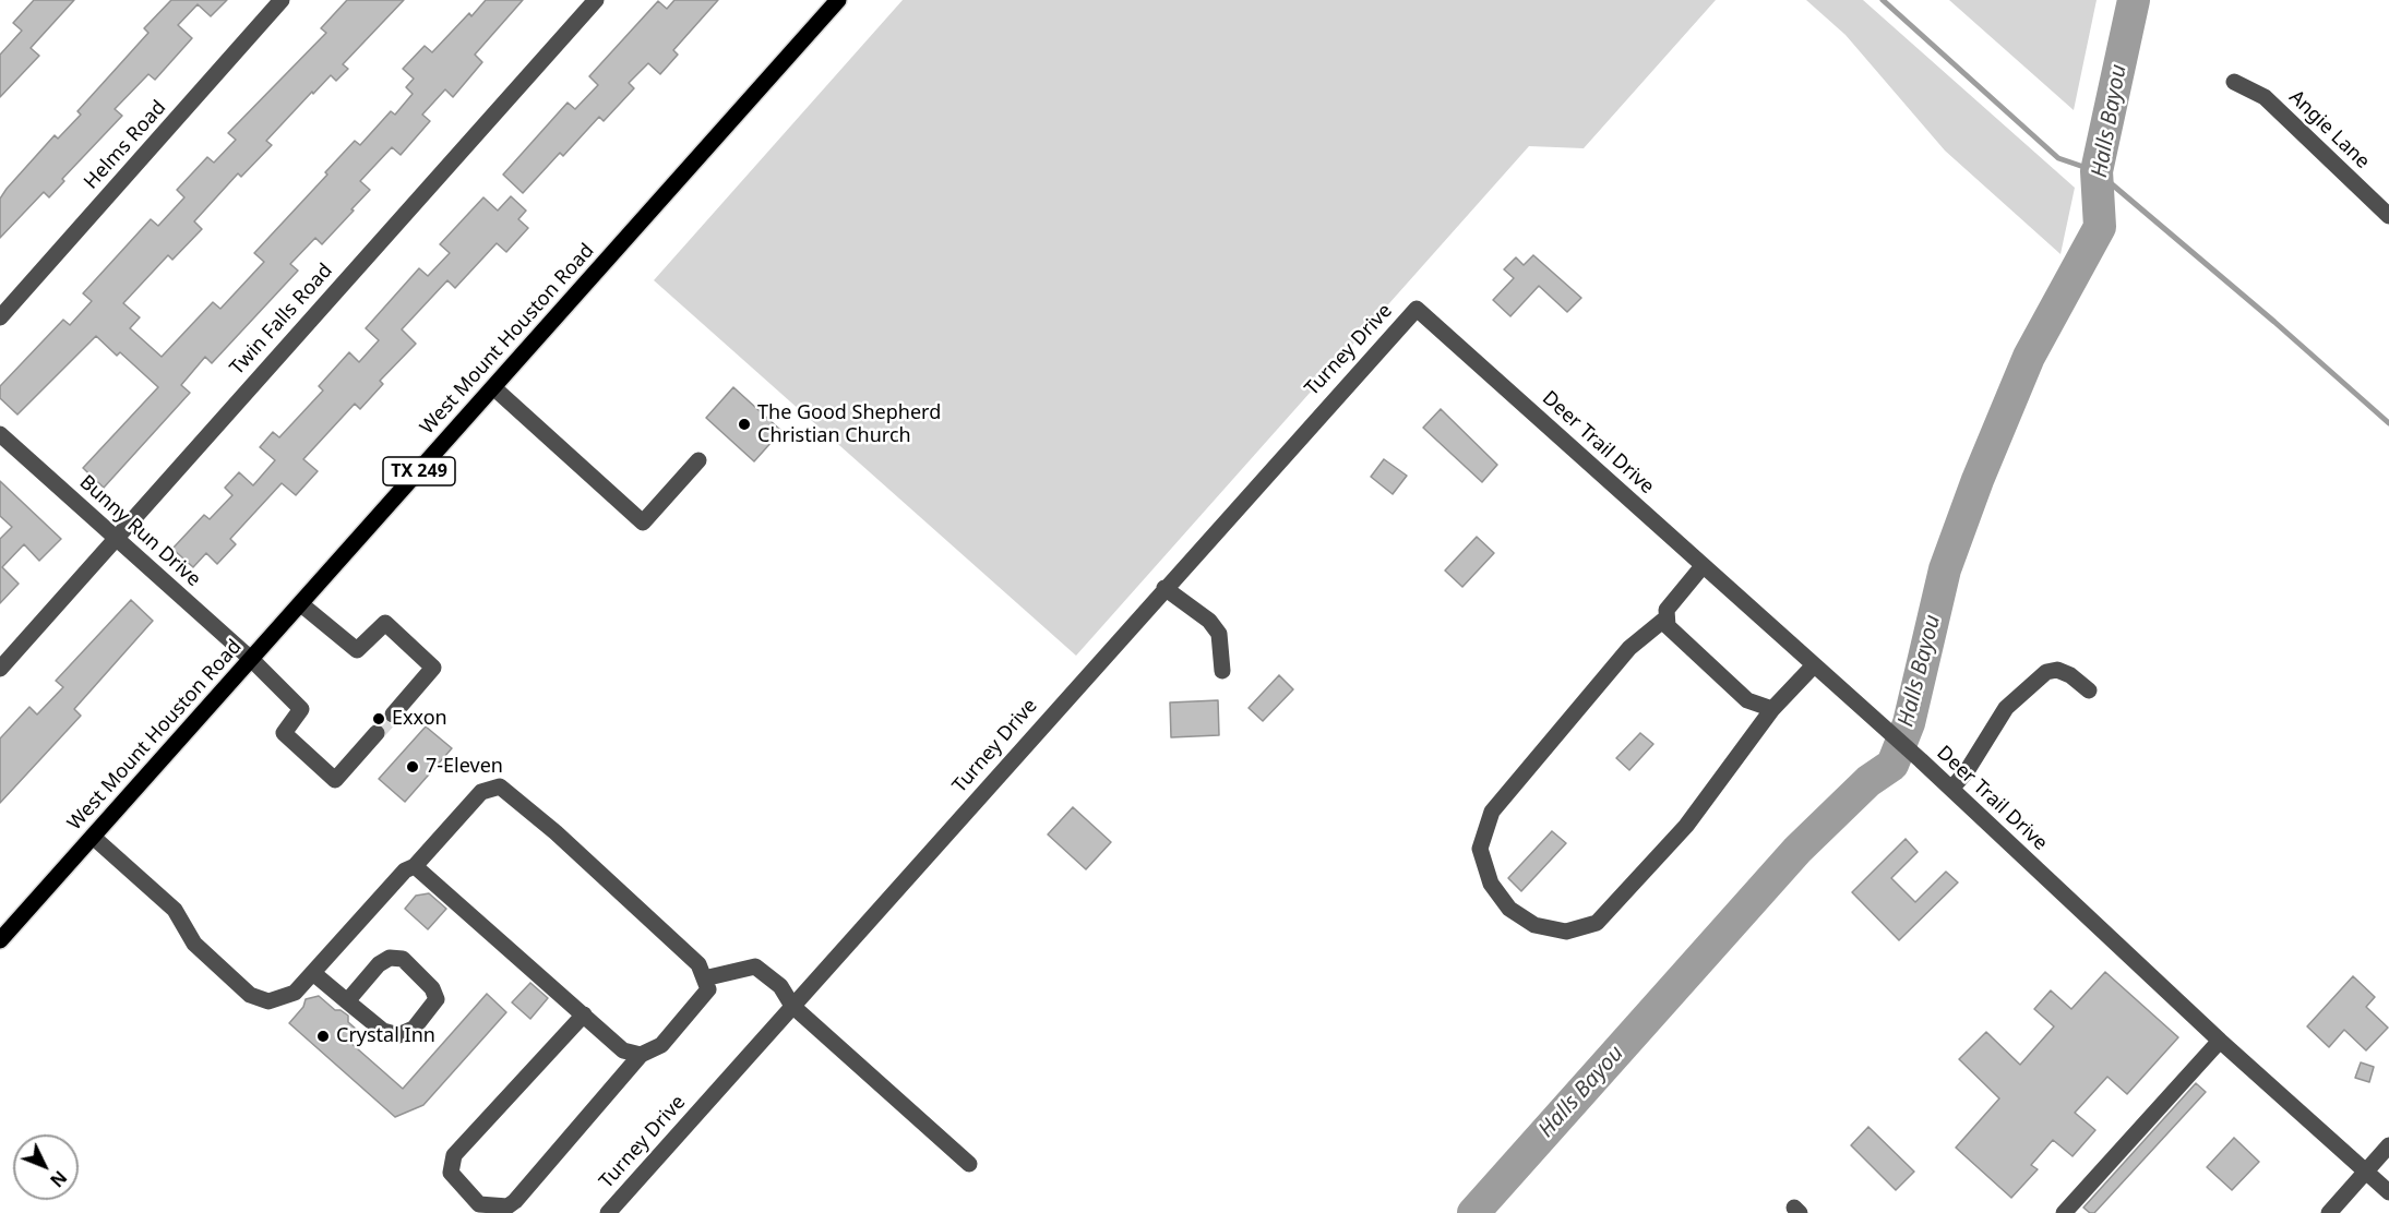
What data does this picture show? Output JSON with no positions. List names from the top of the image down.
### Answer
{
  "streets": {
    "main road": ["West Mount Houston Road", "TX 249"],
    "street": [
      "Angie Lane",
      "Helms Road",
      "Twin Falls Road",
      "Turney Drive",
      "Deer Trail Drive",
      "Bunny Run Drive"
    ]
  },
  "crossings": [
    ["Twin Falls Road", "Bunny Run Drive"],
    ["West Mount Houston Road", "Bunny Run Drive"],
    ["Turney Drive", "Deer Trail Drive"]
  ],
  "water": ["Halls Bayou"],
  "places": [
    "The Good Shepherd Christian Church",
    "Exxon",
    "7-Eleven",
    "Crystal Inn"
  ],
  "north": "bottom right"
}
